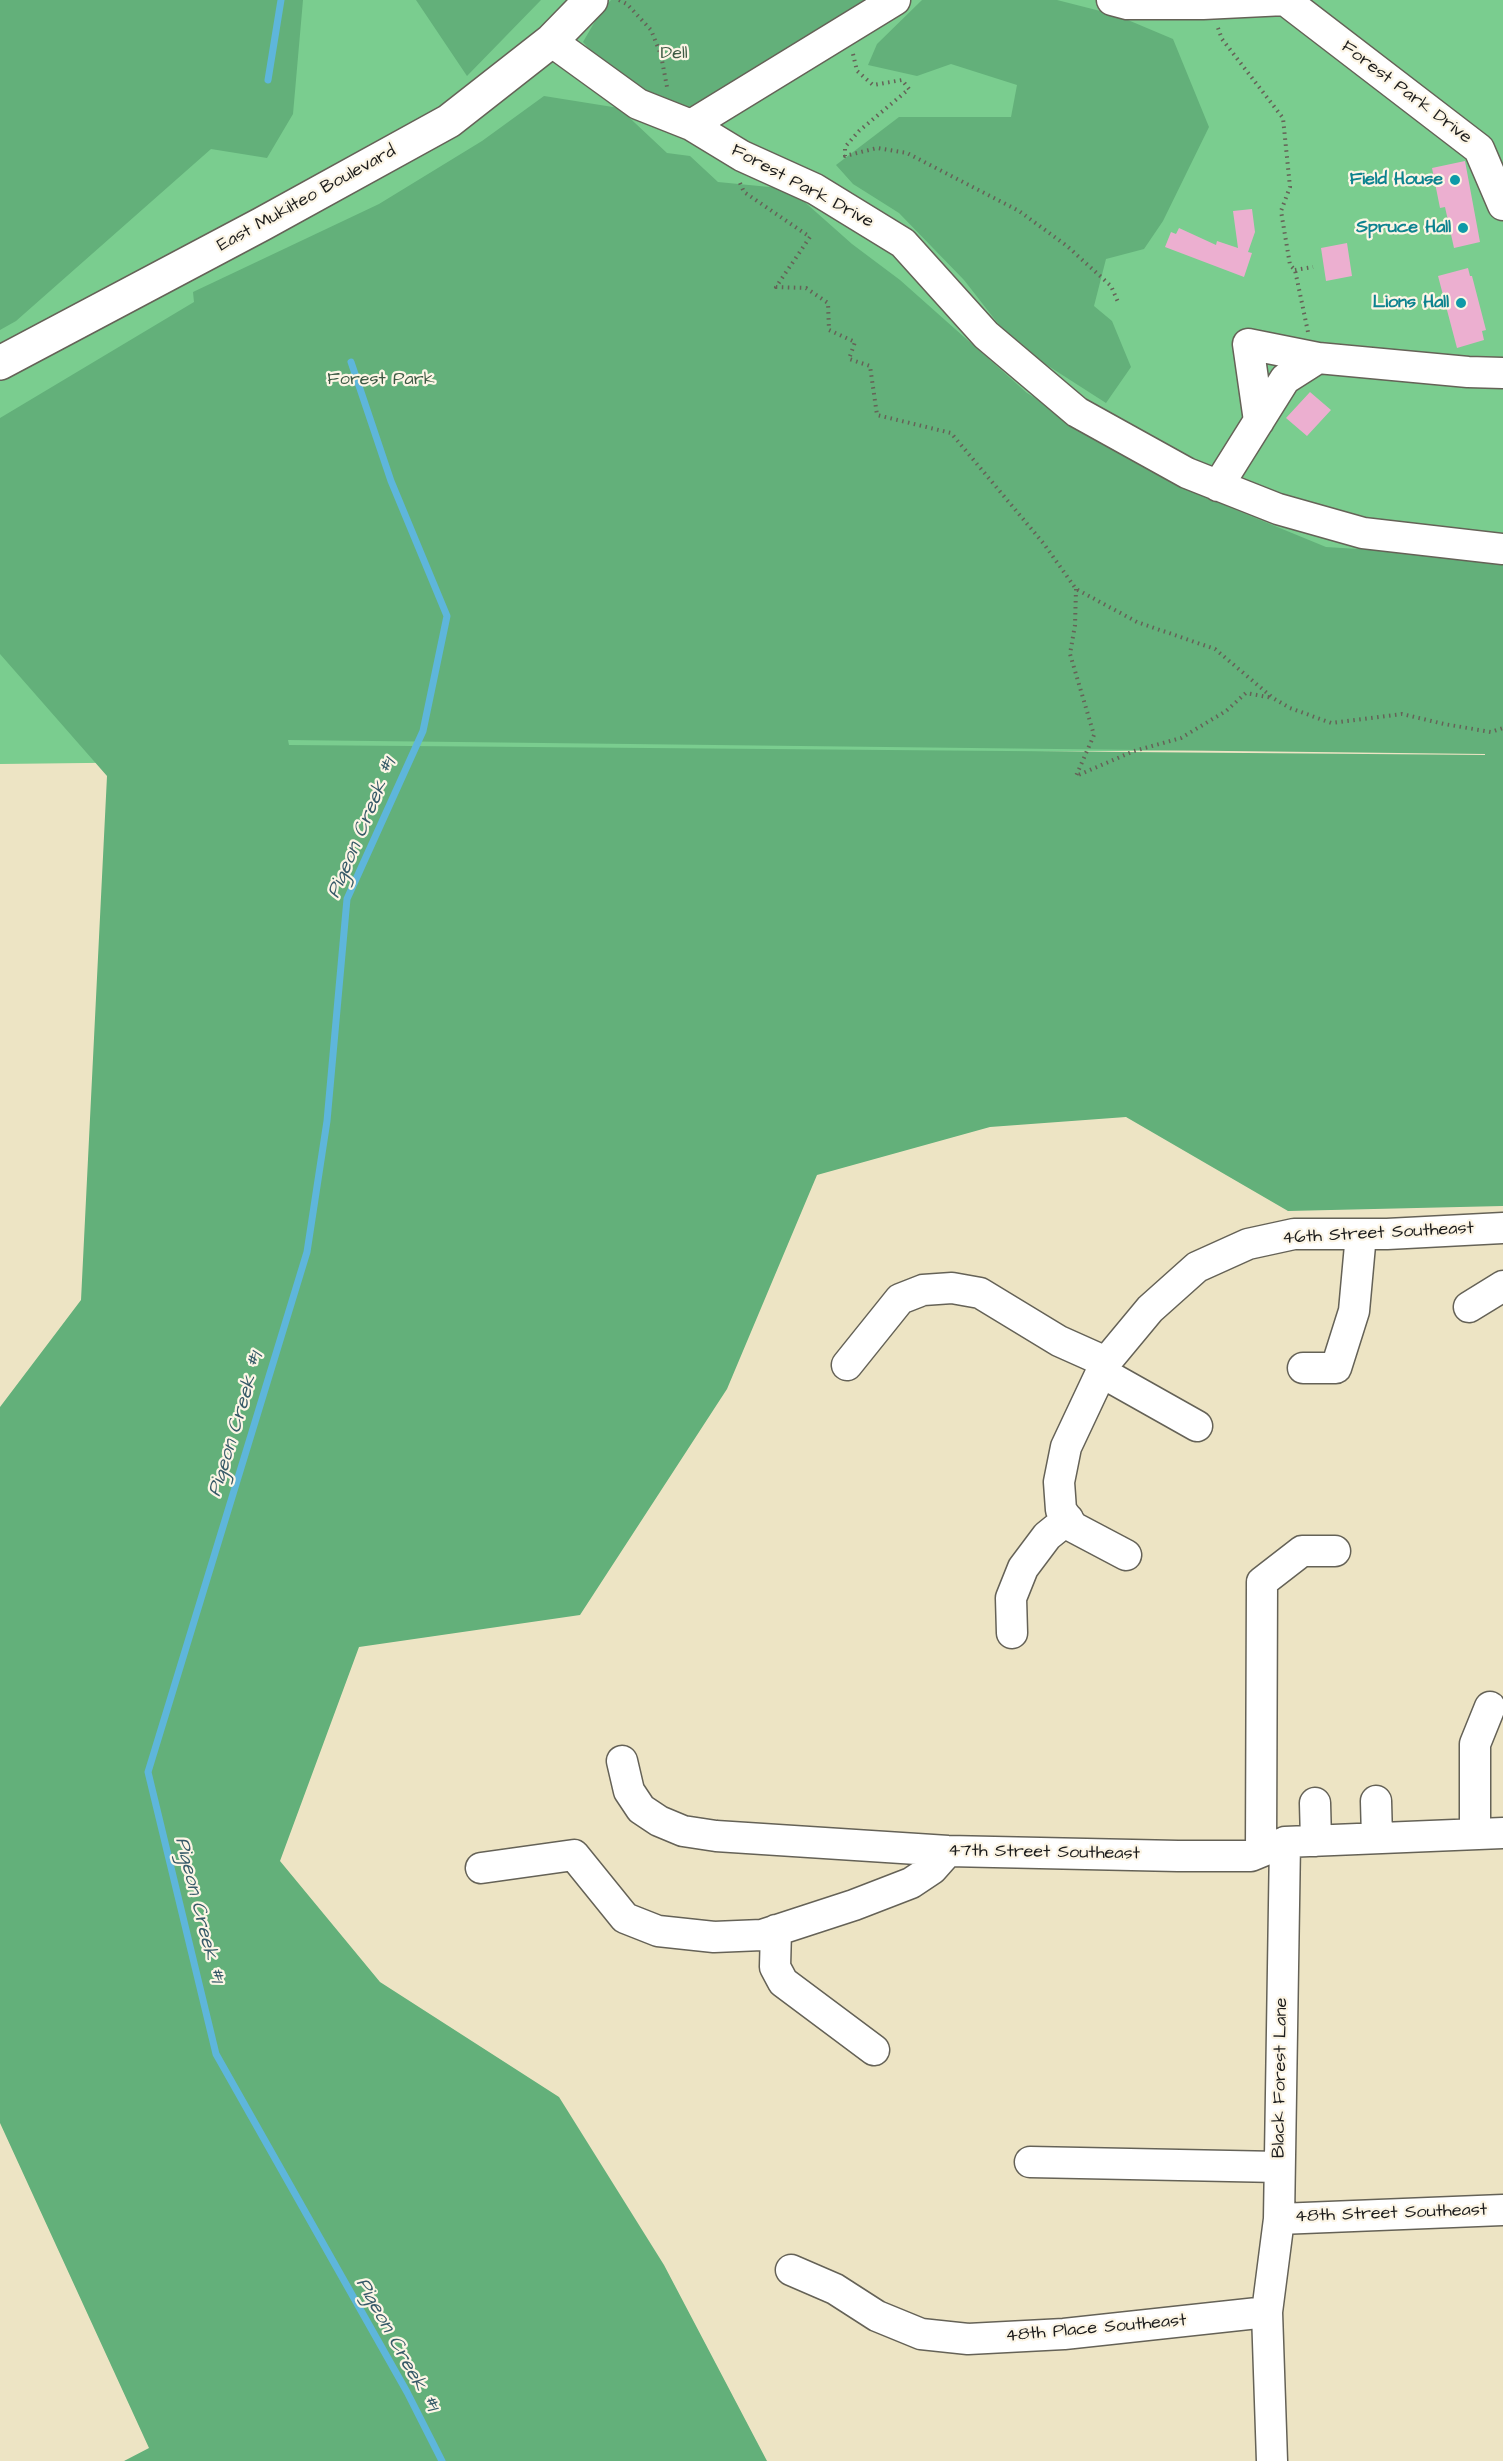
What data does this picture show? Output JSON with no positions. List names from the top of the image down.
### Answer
{
  "streets": {
    "main road": ["East Mukilteo Boulevard"],
    "street": [
      "Forest Park Drive",
      "46th Street Southeast",
      "47th Street Southeast",
      "Black Forest Lane",
      "48th Street Southeast",
      "48th Place Southeast"
    ]
  },
  "crossings": [
    ["Forest Park Drive", "East Mukilteo Boulevard"],
    ["47th Street Southeast", "Black Forest Lane"],
    ["Black Forest Lane", "48th Street Southeast"],
    ["Black Forest Lane", "48th Place Southeast"]
  ],
  "water": ["Pigeon Creek #1"],
  "parks": ["Dell", "Forest Park"],
  "places": ["Field House", "Spruce Hall", "Lions Hall"]
}
